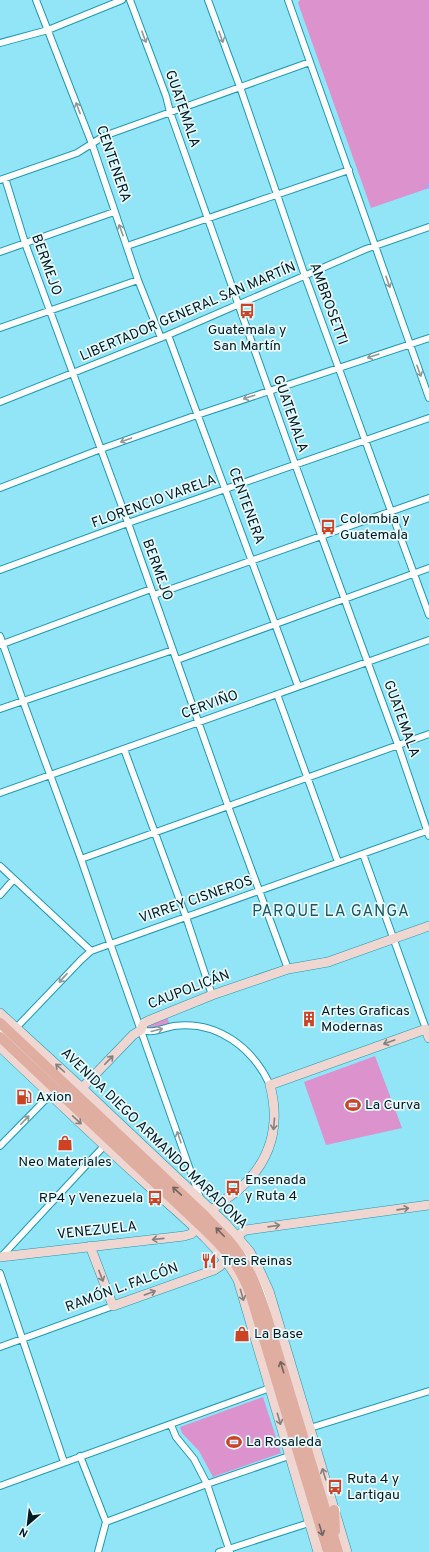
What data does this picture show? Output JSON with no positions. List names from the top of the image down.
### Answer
{
  "streets": {
    "main road": ["AVENIDA DIEGO ARMANDO MARADONA"],
    "street": [
      "GUATEMALA",
      "CENTENERA",
      "BERMEJO",
      "AMBROSETTI",
      "LIBERTADOR GENERAL SAN MARTÍN",
      "FLORENCIO VARELA",
      "CERVIÑO",
      "VIRREY CISNEROS",
      "CAUPOLICÁN",
      "VENEZUELA",
      "RAMÓN L. FALCÓN"
    ]
  },
  "crossings": [
    ["GUATEMALA", "LIBERTADOR GENERAL SAN MARTÍN"],
    ["GUATEMALA", "FLORENCIO VARELA"],
    ["GUATEMALA", "CERVIÑO"],
    ["GUATEMALA", "VIRREY CISNEROS"],
    ["CENTENERA", "LIBERTADOR GENERAL SAN MARTÍN"],
    ["CENTENERA", "FLORENCIO VARELA"],
    ["CENTENERA", "CERVIÑO"],
    ["BERMEJO", "LIBERTADOR GENERAL SAN MARTÍN"],
    ["BERMEJO", "FLORENCIO VARELA"],
    ["BERMEJO", "CERVIÑO"],
    ["BERMEJO", "VIRREY CISNEROS"],
    ["BERMEJO", "CAUPOLICÁN"],
    ["AMBROSETTI", "LIBERTADOR GENERAL SAN MARTÍN"],
    ["AMBROSETTI", "FLORENCIO VARELA"],
    ["VIRREY CISNEROS", "AVENIDA DIEGO ARMANDO MARADONA"],
    ["CAUPOLICÁN", "AVENIDA DIEGO ARMANDO MARADONA"],
    ["AVENIDA DIEGO ARMANDO MARADONA", "VENEZUELA"],
    ["AVENIDA DIEGO ARMANDO MARADONA", "RAMÓN L. FALCÓN"]
  ],
  "one_way": ["VENEZUELA", "RAMÓN L. FALCÓN"],
  "districts": ["PARQUE LA GANGA"],
  "places": {
    "bus stop": [
      "Guatemala y San Martín",
      "Colombia y Guatemala",
      "Ensenada y Ruta 4",
      "RP4 y Venezuela",
      "Ruta 4 y Lartigau"
    ],
    "building": ["Artes Graficas Modernas"],
    "fuel station": ["Axion"],
    "sports": ["La Curva", "La Rosaleda"],
    "shop": ["Neo Materiales", "La Base"],
    "restaurant": ["Tres Reinas"]
  },
  "north": "bottom left"
}
